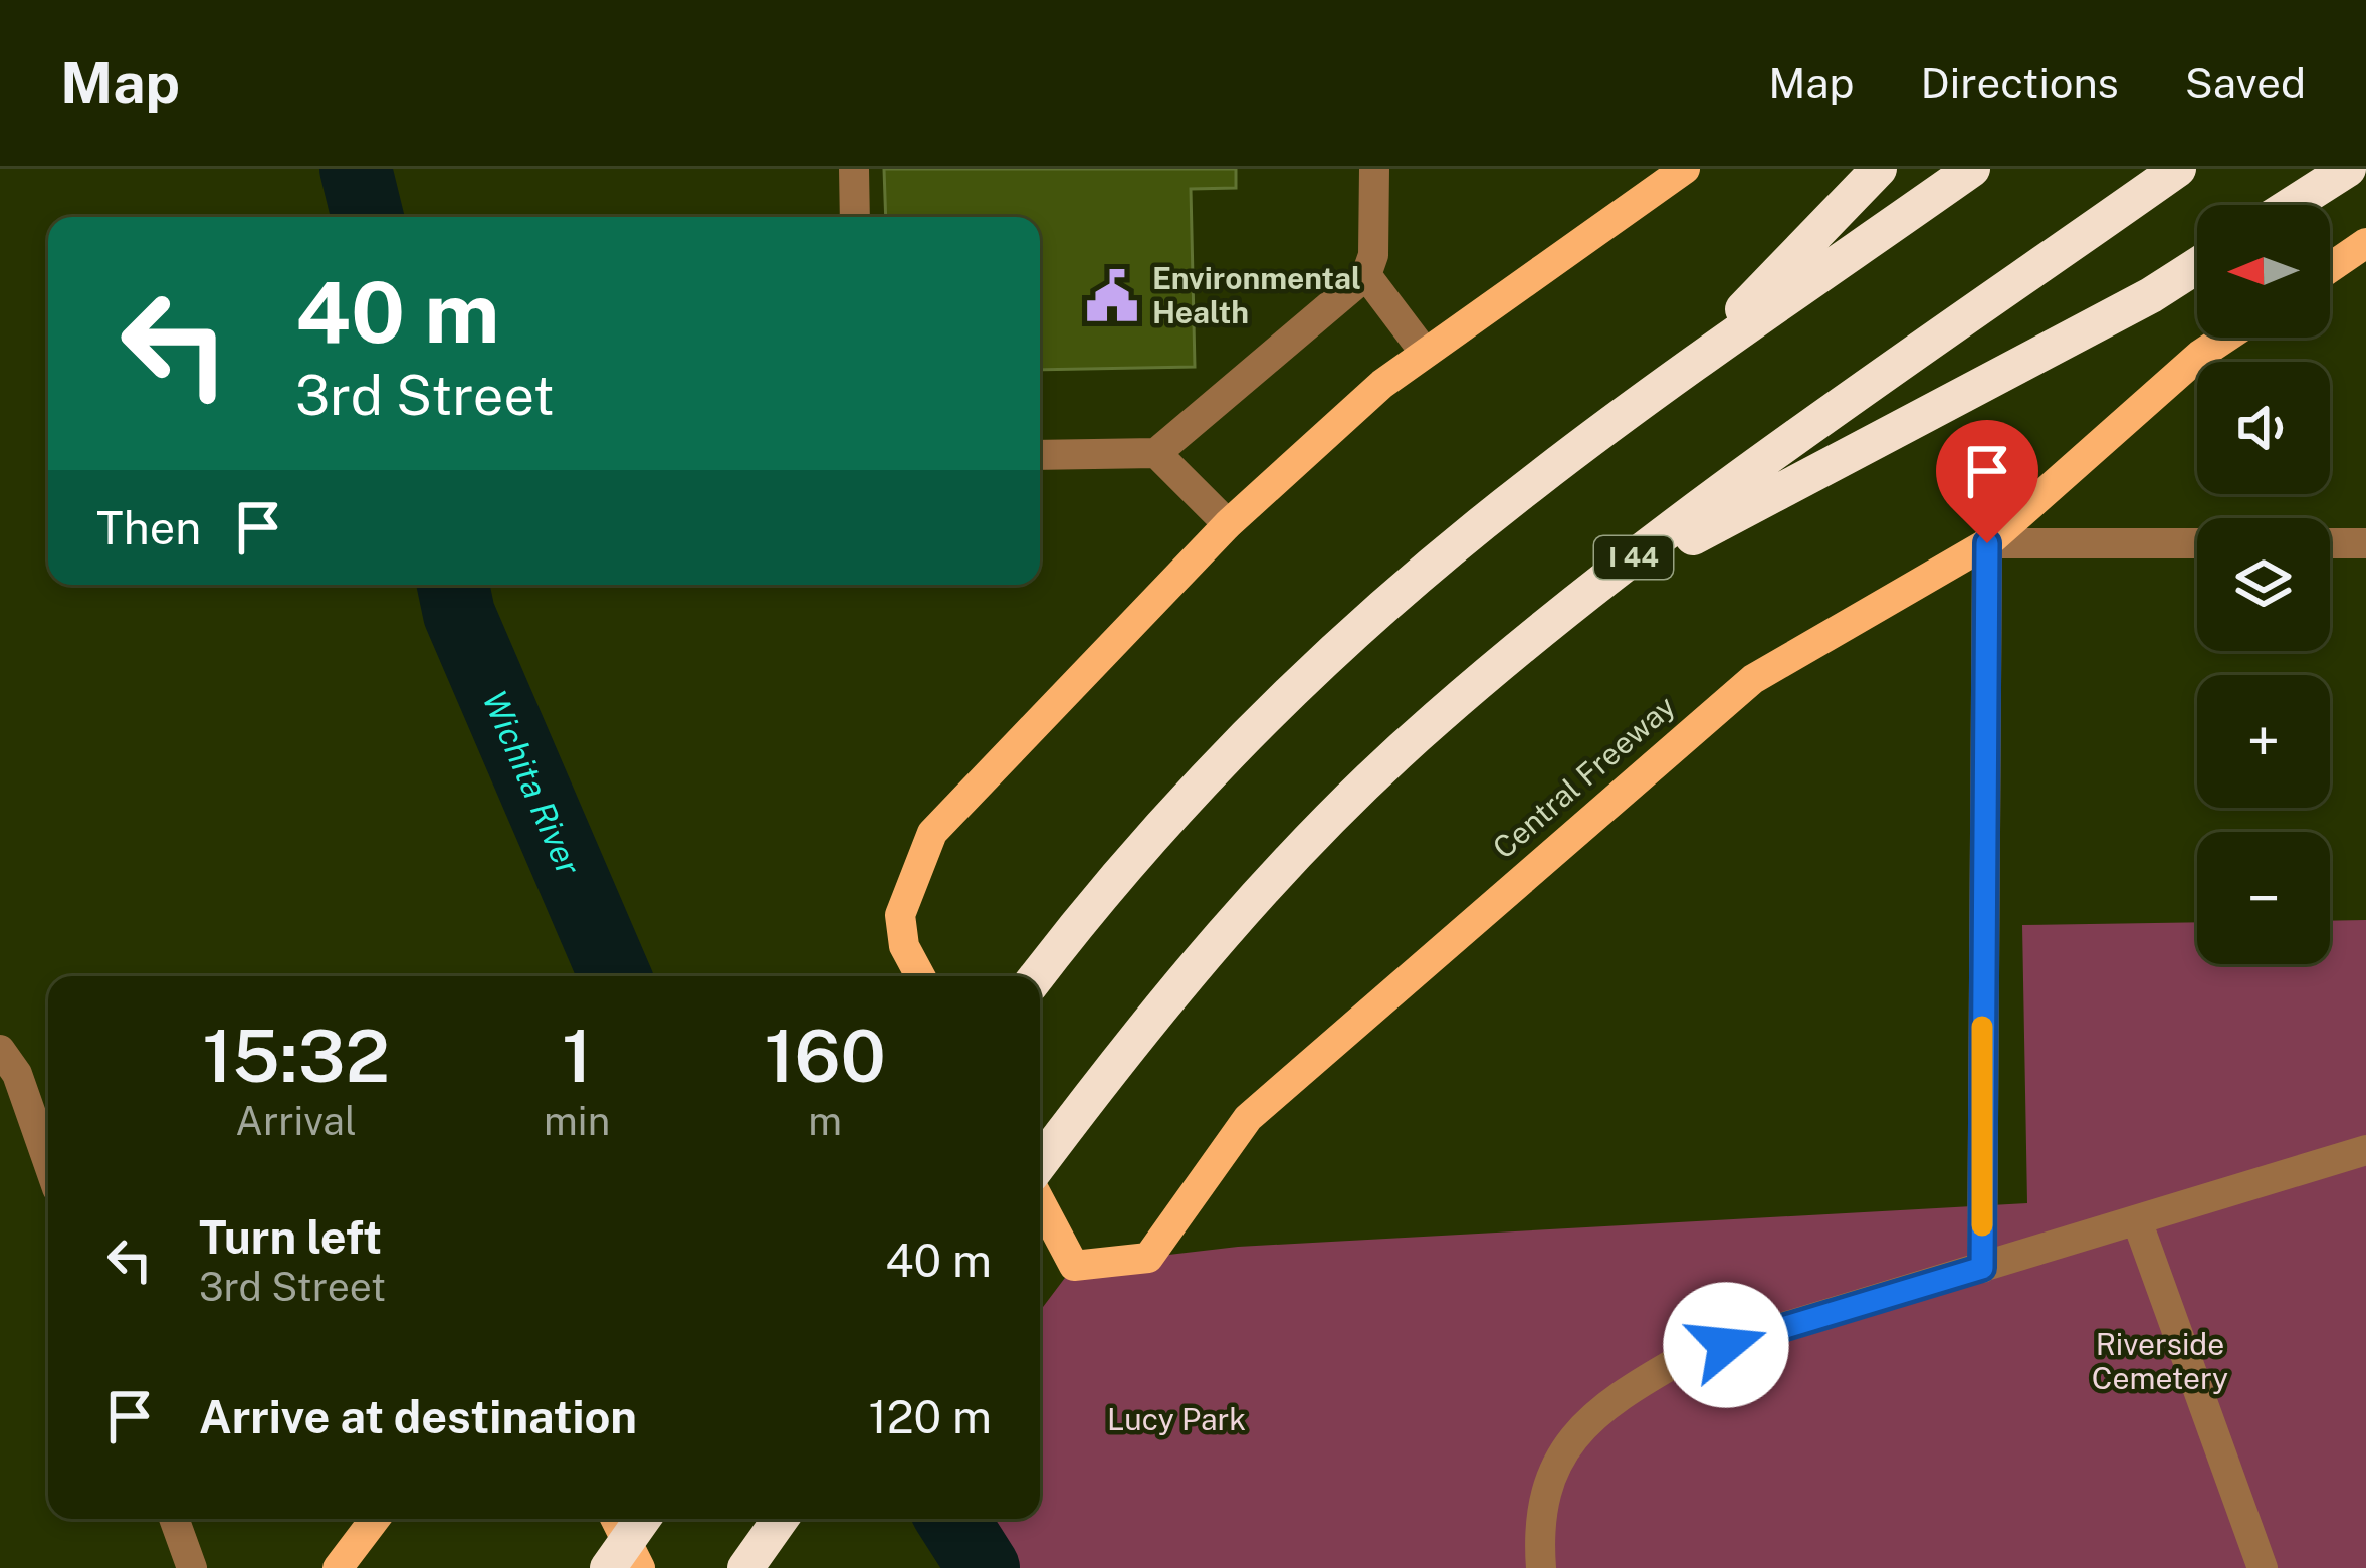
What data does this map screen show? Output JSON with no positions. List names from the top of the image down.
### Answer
{
  "streets": {
    "highway": ["I 44", "Central Freeway"]
  },
  "water": ["Wichita River"],
  "parks": ["Riverside Cemetery", "Lucy Park"],
  "places": {
    "public building": ["Environmental Health"]
  },
  "north": "left",
  "page": {
    "header": "Map",
    "nav": ["Map", "Directions", "Saved"],
    "map_buttons": ["+", "−"],
    "turn": ["40 m", "3rd Street"],
    "then": "Then",
    "eta": [
      "15:32",
      "Arrival",
      "1",
      "min",
      "160",
      "m"
    ],
    "list": [
      {
        "name": "Turn left",
        "note": "3rd Street",
        "value": "40 m"
      },
      {
        "name": "Arrive at destination",
        "value": "120 m"
      }
    ]
  }
}
